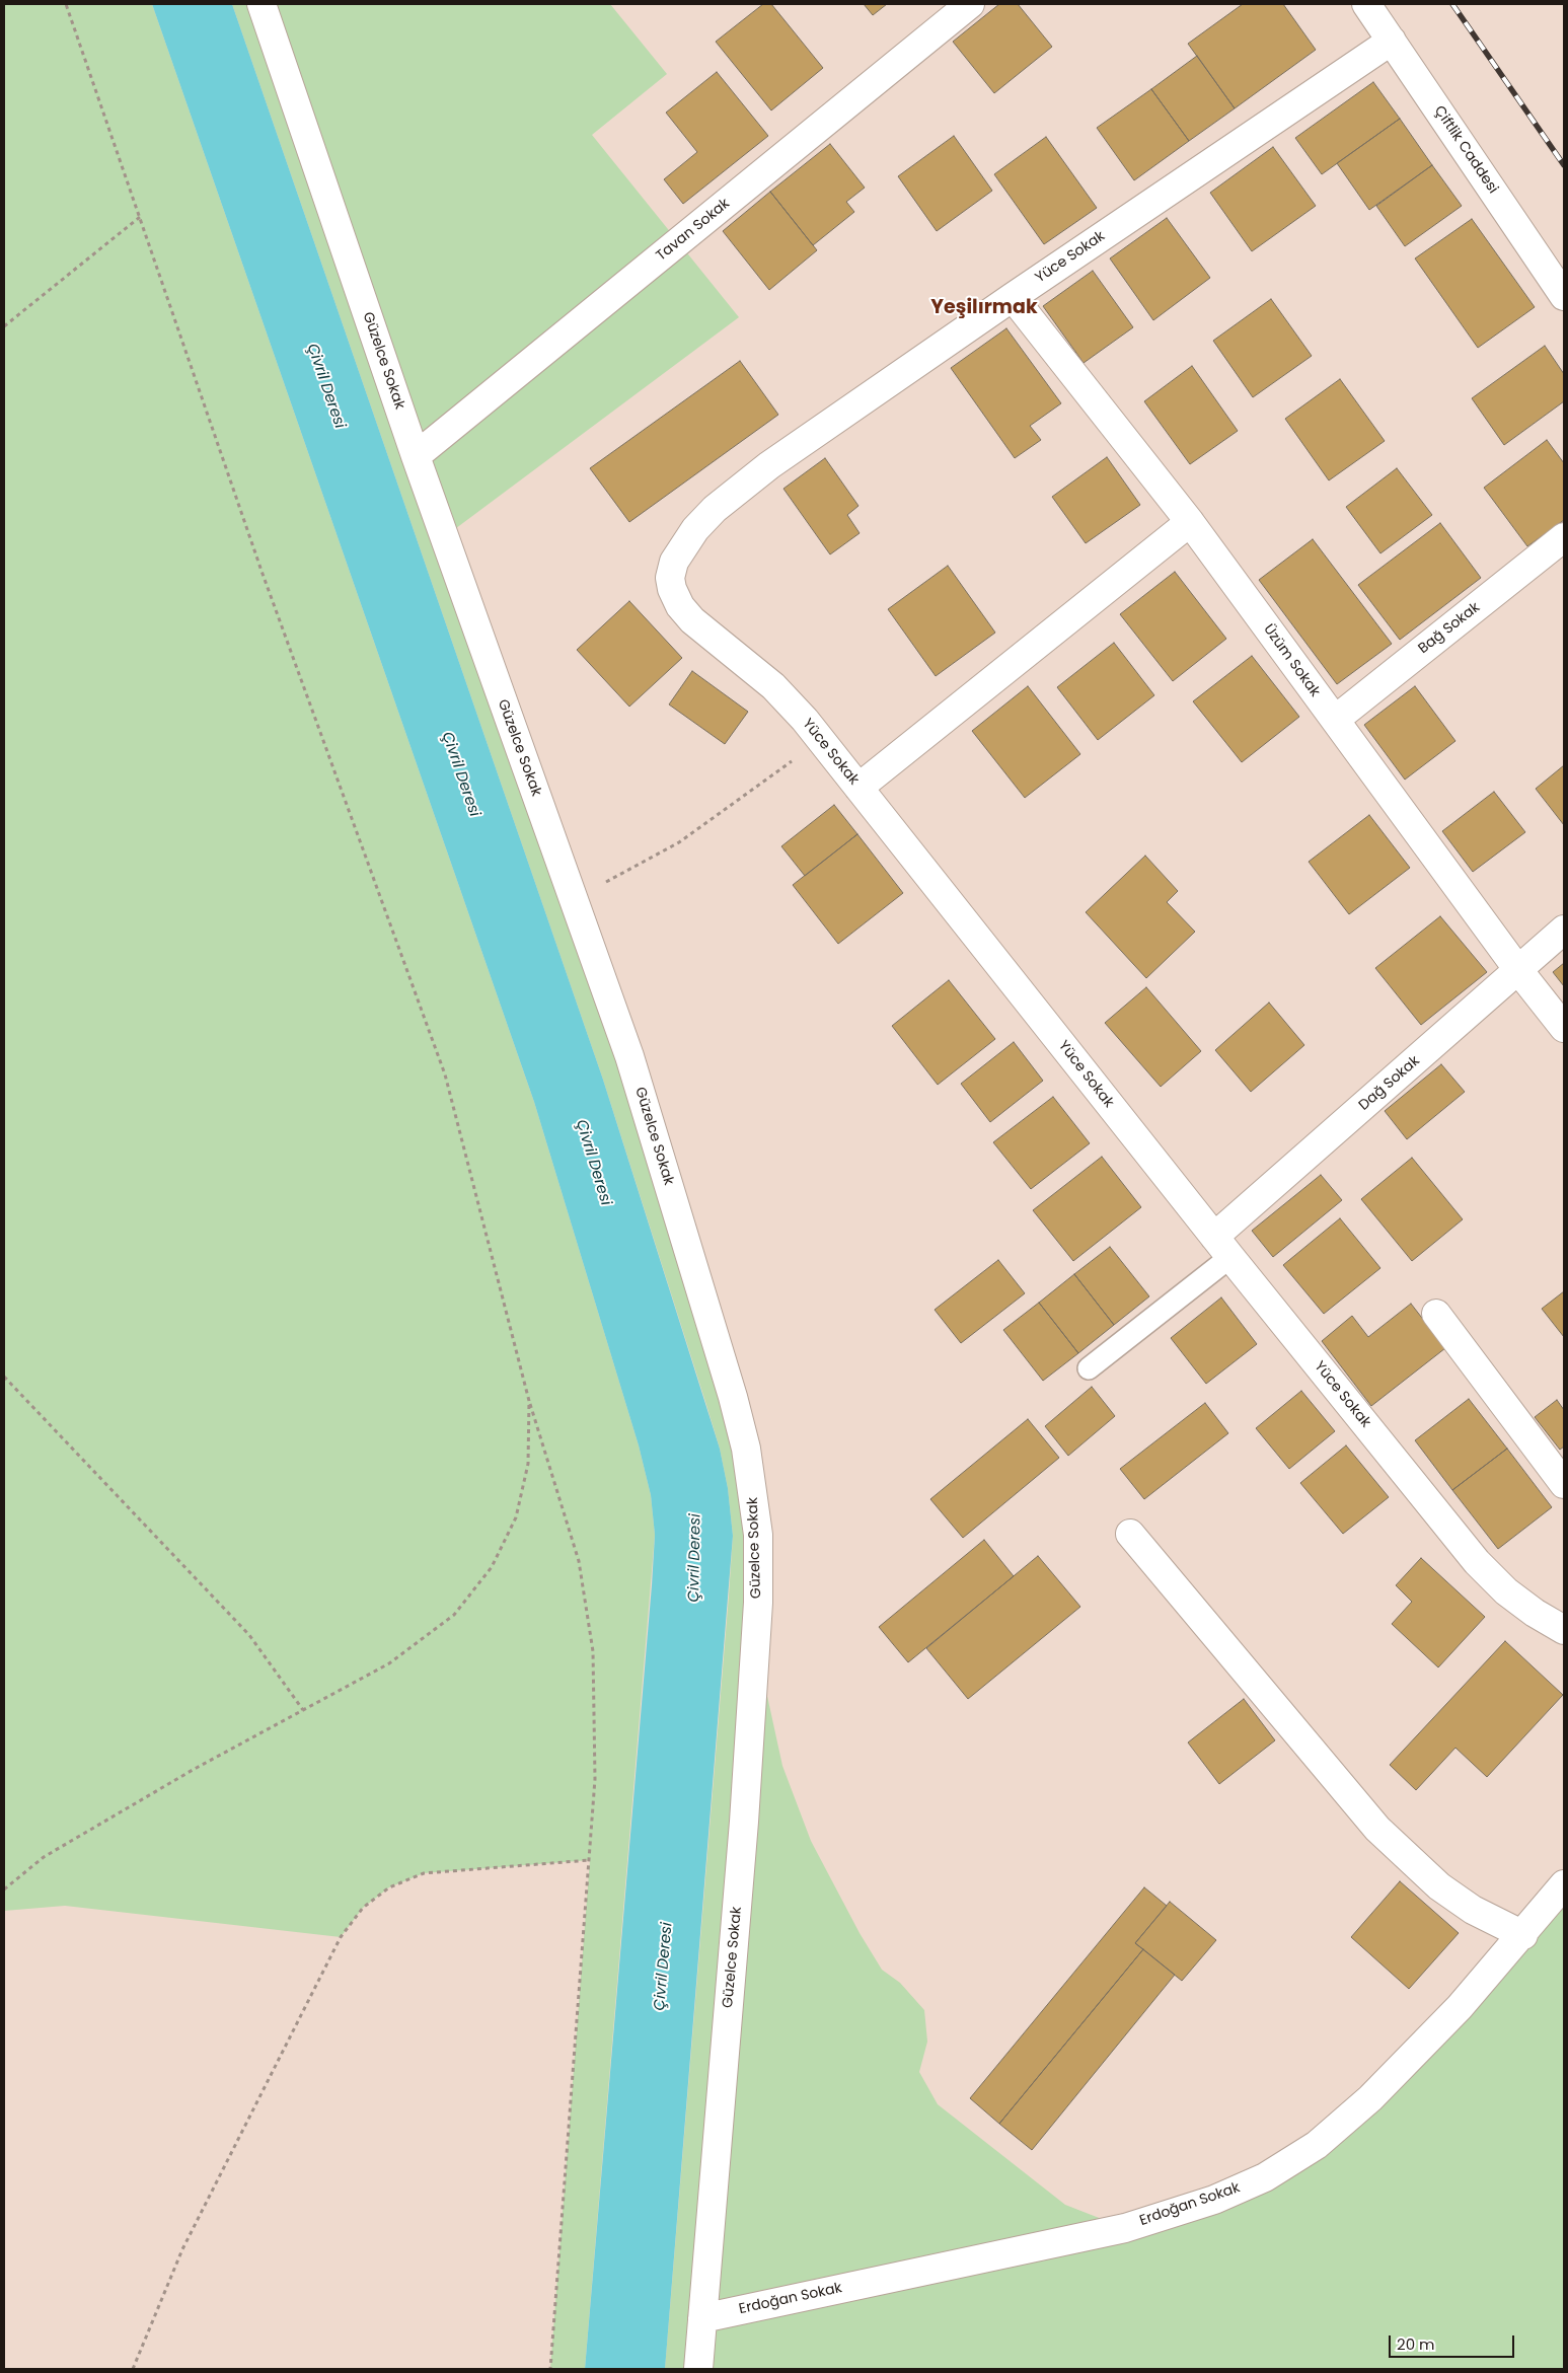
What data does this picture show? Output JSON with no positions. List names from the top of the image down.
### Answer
{
  "streets": {
    "street": [
      "Çiftlik Caddesi",
      "Tavan Sokak",
      "Yüce Sokak",
      "Güzelce Sokak",
      "Bağ Sokak",
      "Üzüm Sokak",
      "Dağ Sokak",
      "Erdoğan Sokak"
    ]
  },
  "crossings": [
    ["Çiftlik Caddesi", "Yüce Sokak"],
    ["Tavan Sokak", "Güzelce Sokak"],
    ["Yüce Sokak", "Üzüm Sokak"],
    ["Yüce Sokak", "Dağ Sokak"],
    ["Güzelce Sokak", "Erdoğan Sokak"],
    ["Bağ Sokak", "Üzüm Sokak"],
    ["Üzüm Sokak", "Dağ Sokak"]
  ],
  "districts": ["Yeşilırmak"],
  "water": ["Çivril Deresi"],
  "scale_bar": "20 m"
}
